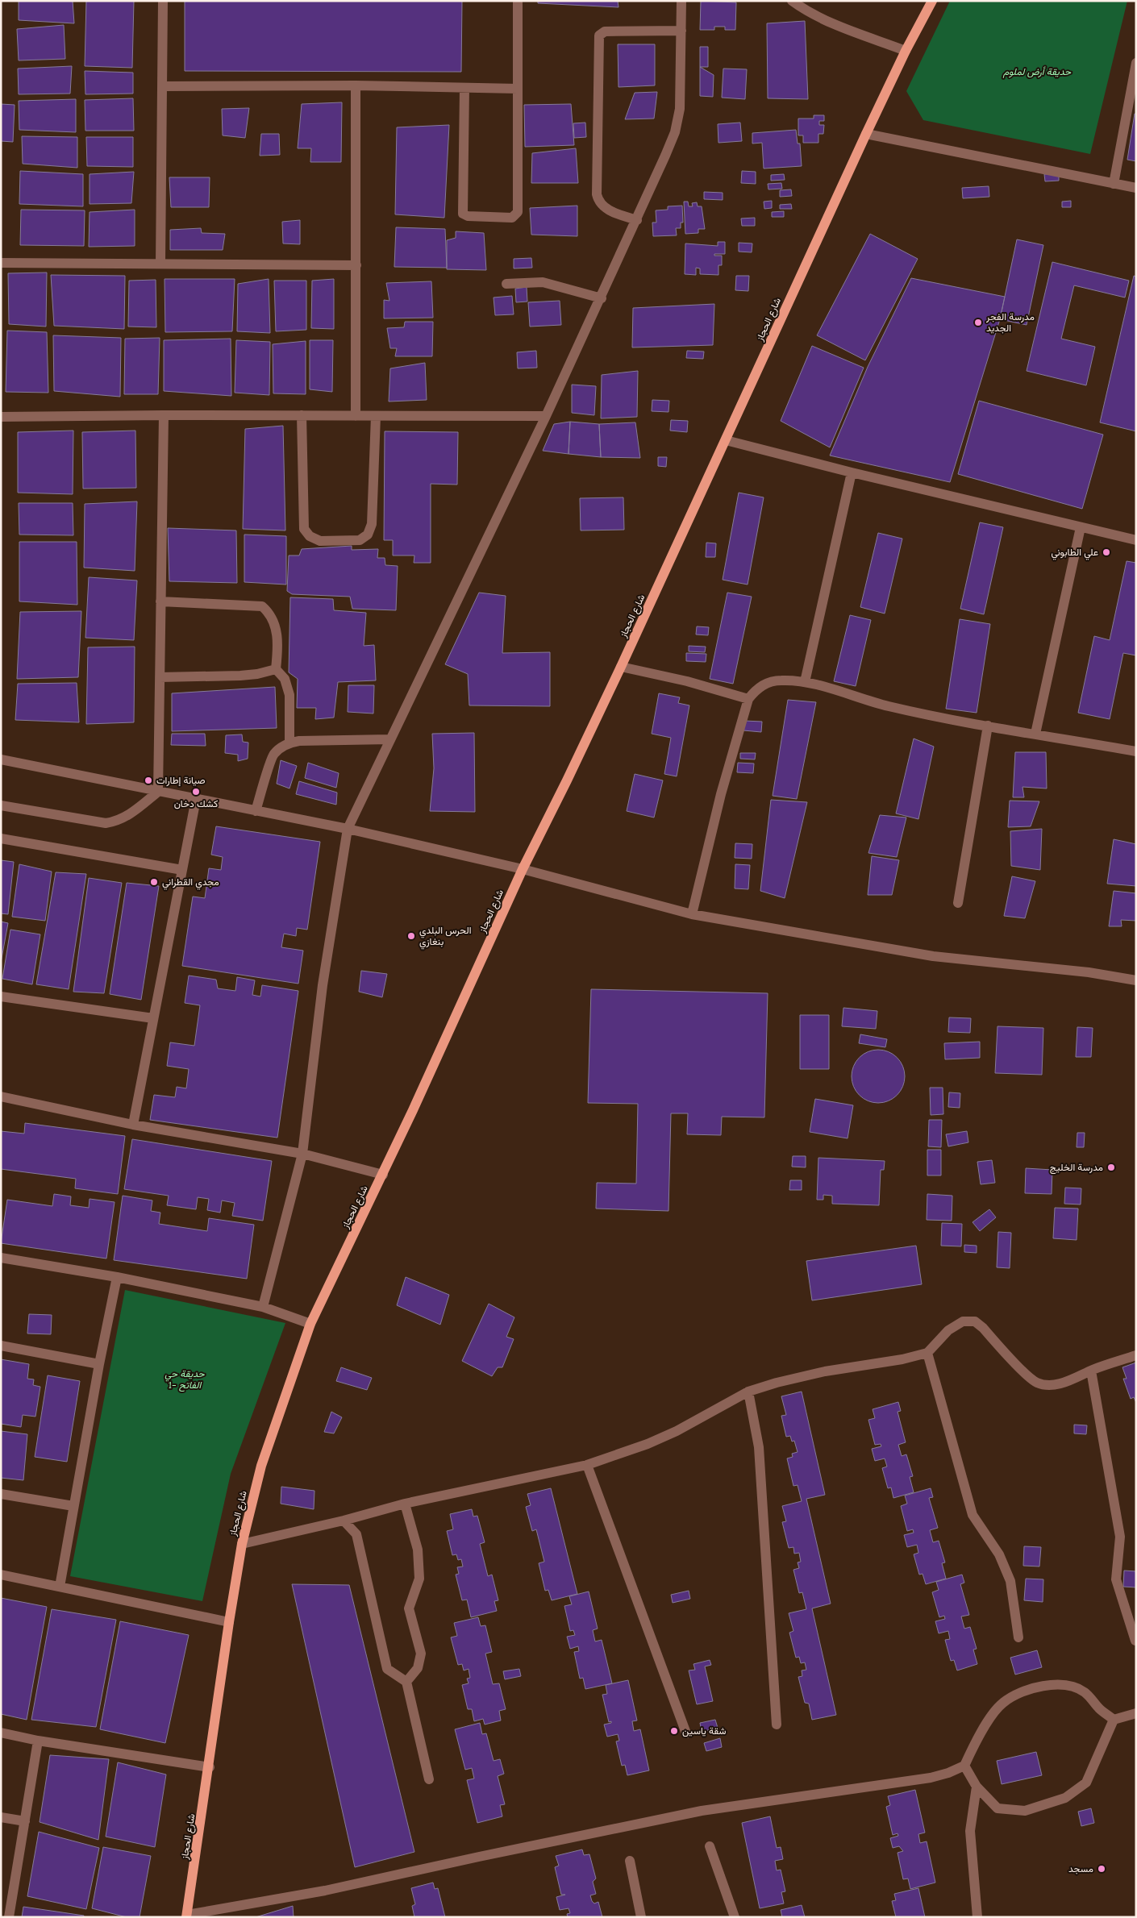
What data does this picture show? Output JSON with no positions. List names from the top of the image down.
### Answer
{
  "streets": {
    "main road": ["شارع الحجاز"]
  },
  "parks": ["حديقة أرض لملوم", "حديقة حي الفاتح -1"],
  "places": [
    "مدرسة الفجر الجديد",
    "علي الطابوني",
    "صيانة إطارات",
    "كشك دخان",
    "مجدي القطراني",
    "الحرس البلدي بنغازي",
    "مدرسة الخليج",
    "شقة ياسين",
    "مسجد"
  ]
}
